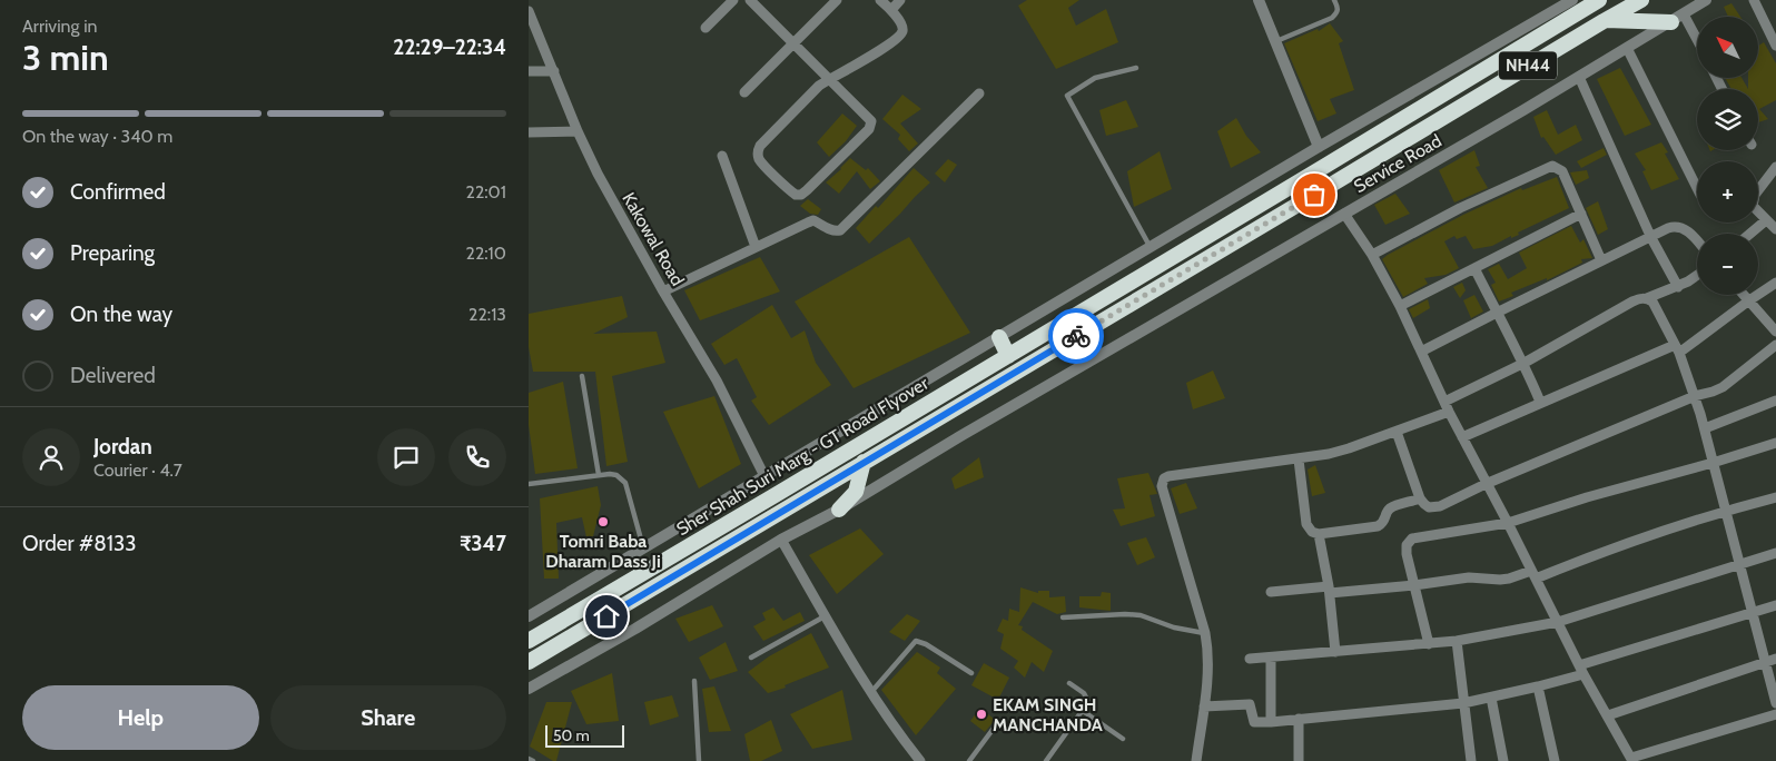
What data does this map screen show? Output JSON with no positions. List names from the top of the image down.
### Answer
{
  "streets": {
    "highway": ["NH44", "Sher Shah Suri Marg - GT Road Flyover"],
    "street": ["Service Road", "Kakowal Road"]
  },
  "crossings": [
    ["NH44", "Sher Shah Suri Marg - GT Road Flyover"]
  ],
  "places": ["Tomri Baba Dharam Dass Ji", "EKAM SINGH MANCHANDA"],
  "scale_bar": "50 m",
  "north": "top left",
  "page": {
    "heading": ["3 min", "Arriving in", "22:29–22:34"],
    "panel": [
      "Jordan",
      "Courier · 4.7",
      "Order #8133",
      "₹347"
    ],
    "map_buttons": ["+", "−"],
    "bar": "On the way · 340 m",
    "list": [
      ["Confirmed", "22:01"],
      ["Preparing", "22:10"],
      ["On the way", "22:13"],
      "Delivered"
    ],
    "buttons": ["Help", "Share"],
    "scale": "50 m"
  }
}
